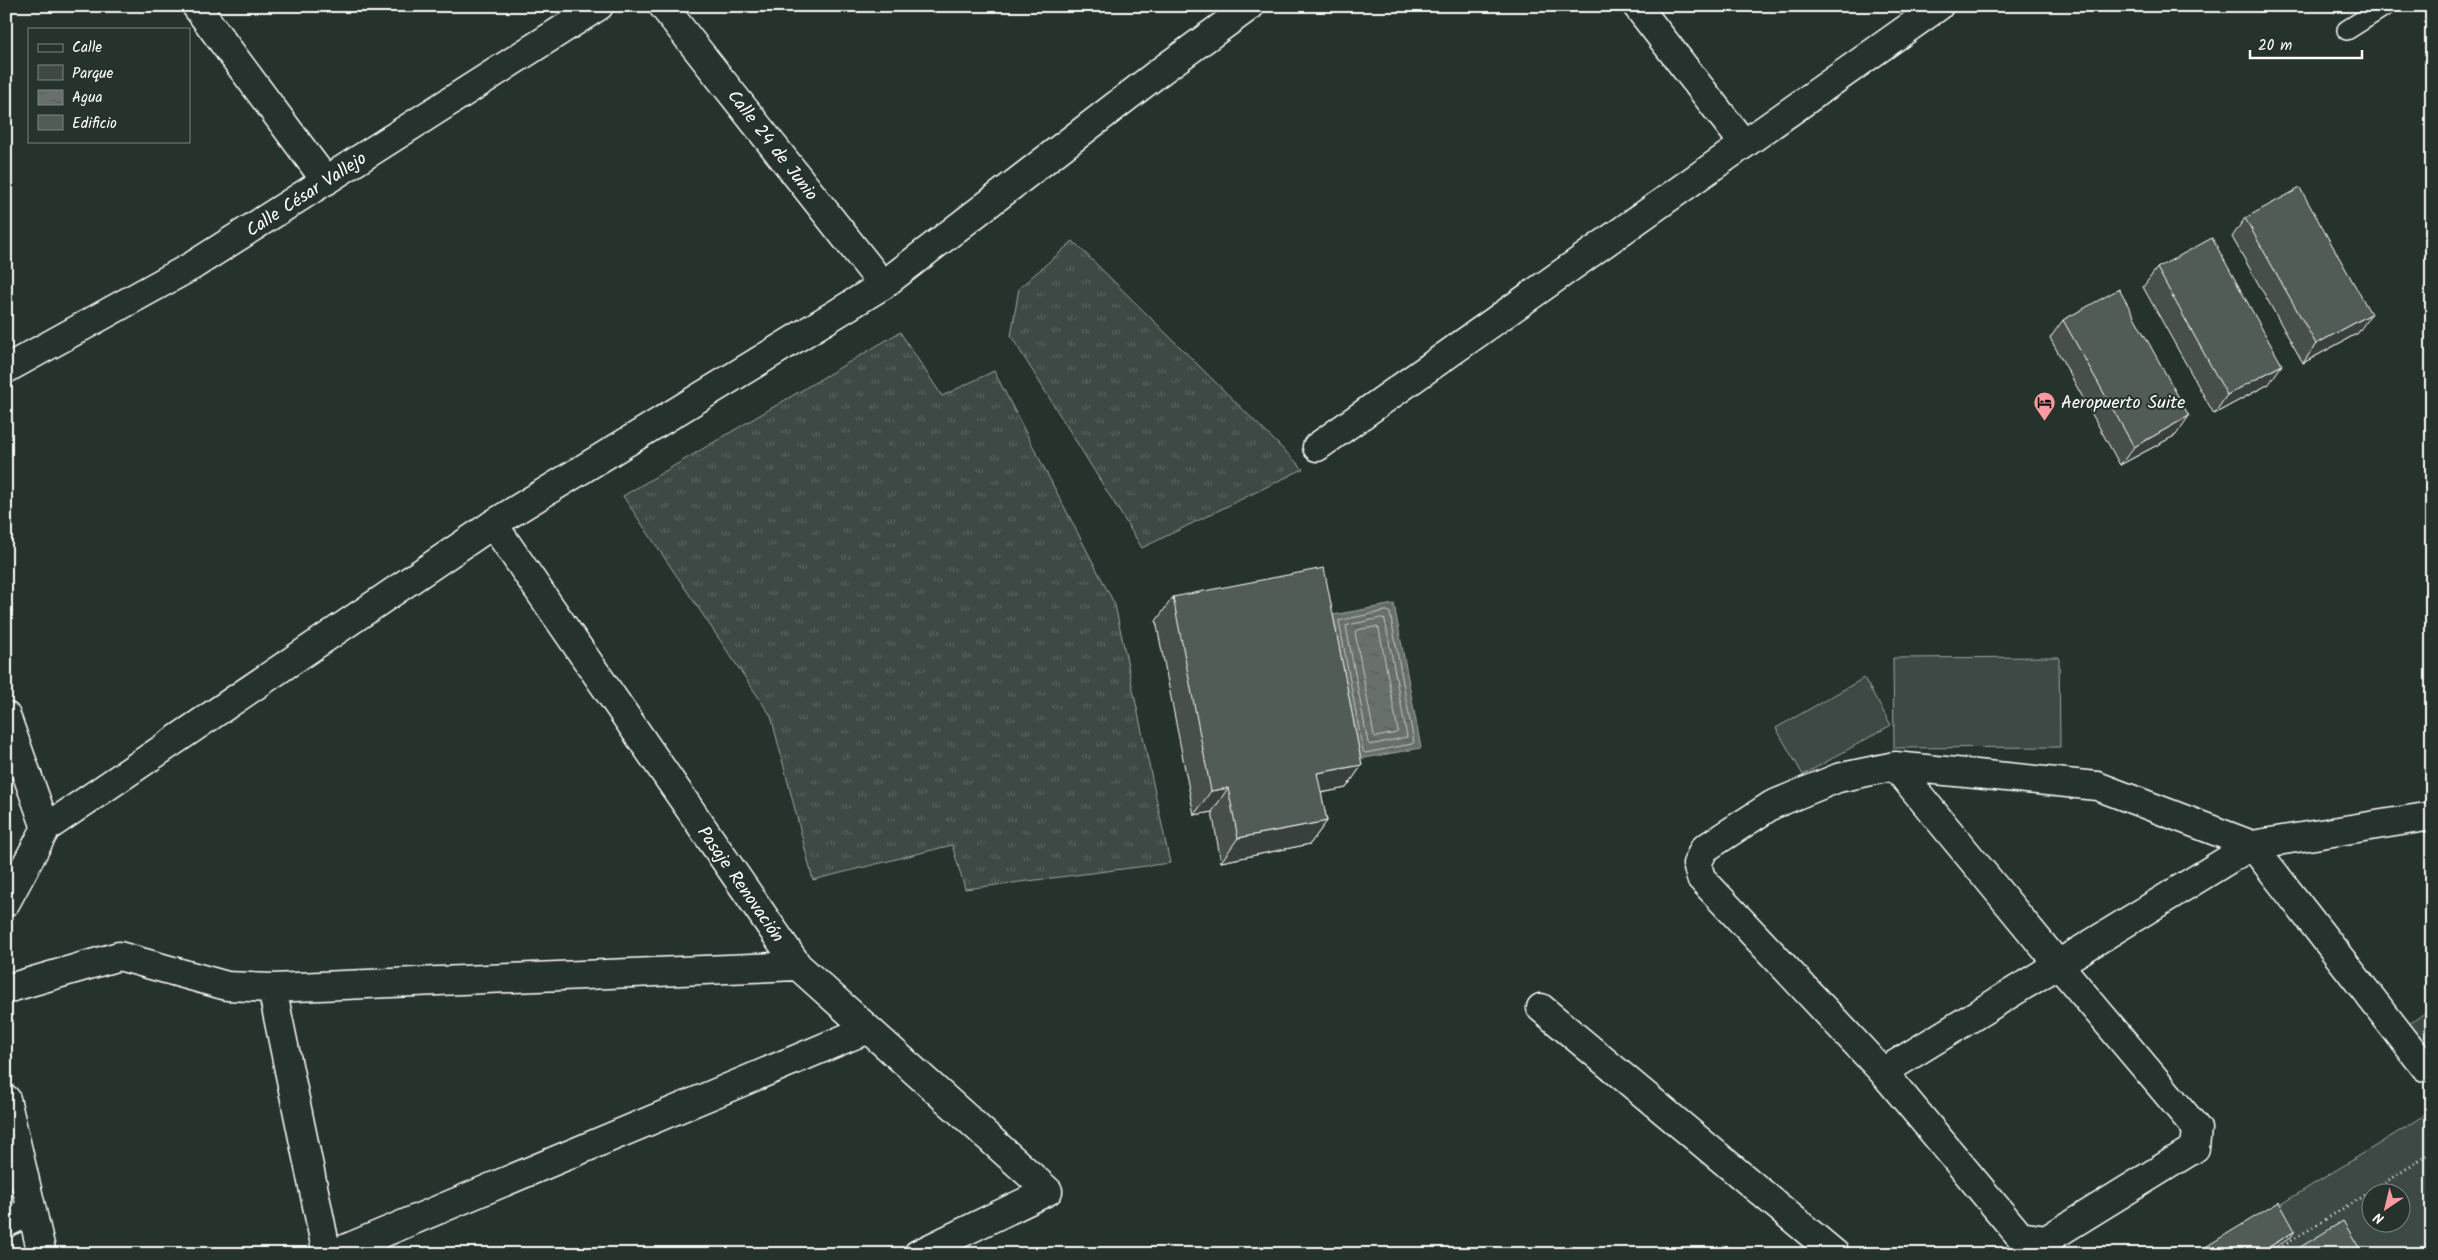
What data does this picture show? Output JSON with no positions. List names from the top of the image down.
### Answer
{
  "streets": {
    "street": ["Calle 24 de Junio", "Calle César Vallejo", "Pasaje Renovación"]
  },
  "places": {
    "hotel": ["Aeropuerto Suite"]
  },
  "legend": [
    "Calle",
    "Parque",
    "Agua",
    "Edificio"
  ],
  "scale_bar": "20 m",
  "north": "bottom left"
}
